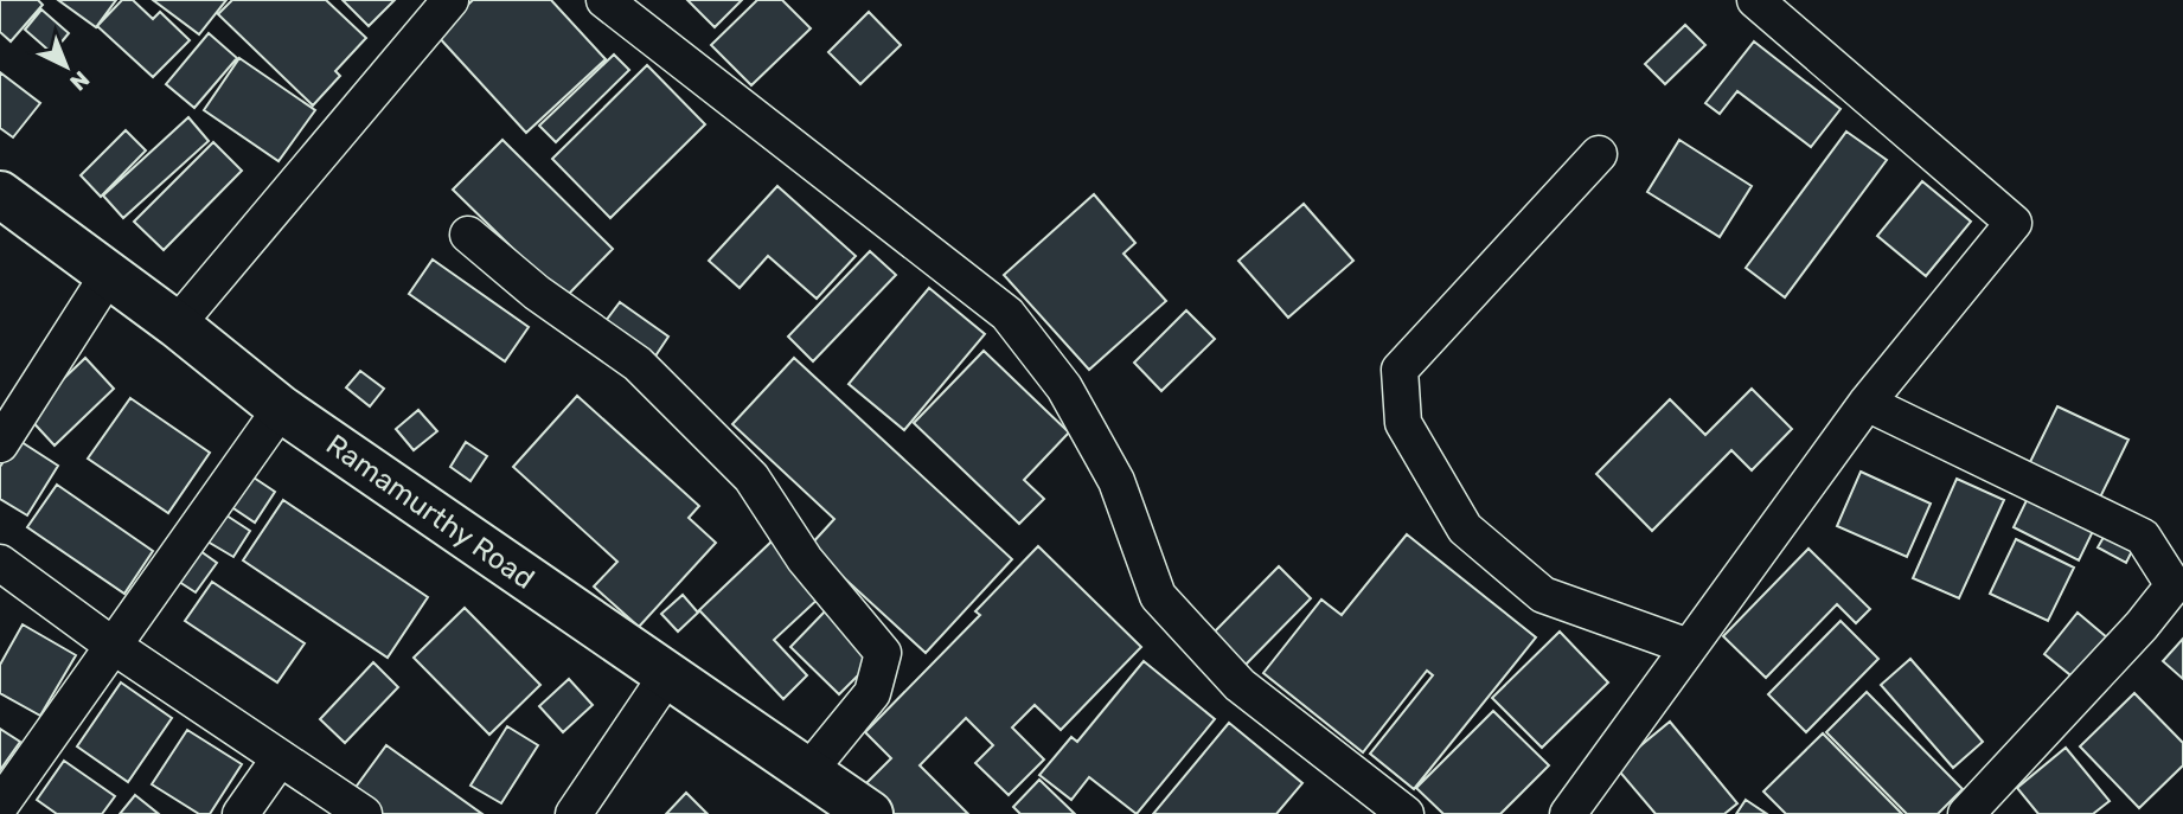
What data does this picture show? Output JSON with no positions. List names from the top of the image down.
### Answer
{
  "streets": {
    "street": ["Ramamurthy Road"]
  },
  "north": "bottom right"
}
